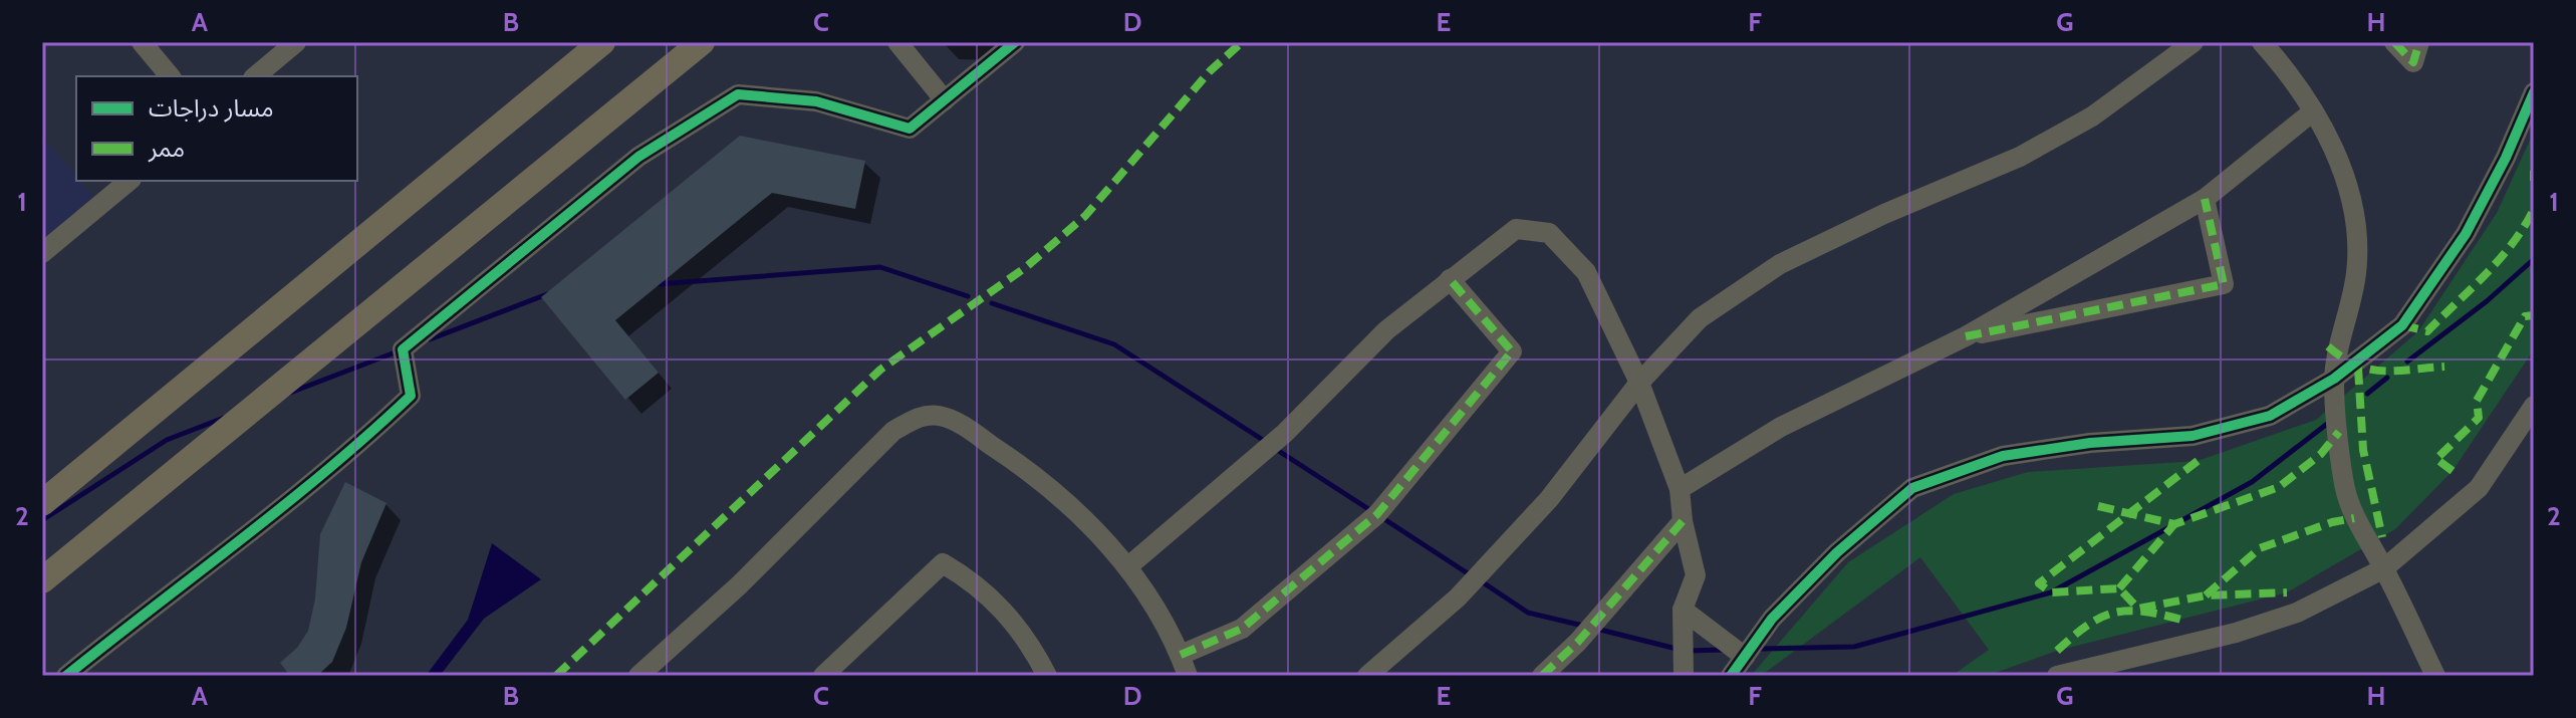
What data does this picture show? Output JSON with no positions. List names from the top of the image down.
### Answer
{
  "legend": ["مسار دراجات", "ممر"],
  "grid": {
    "columns": [
      "A",
      "B",
      "C",
      "D",
      "E",
      "F",
      "G",
      "H"
    ],
    "rows": ["1", "2"]
  }
}
